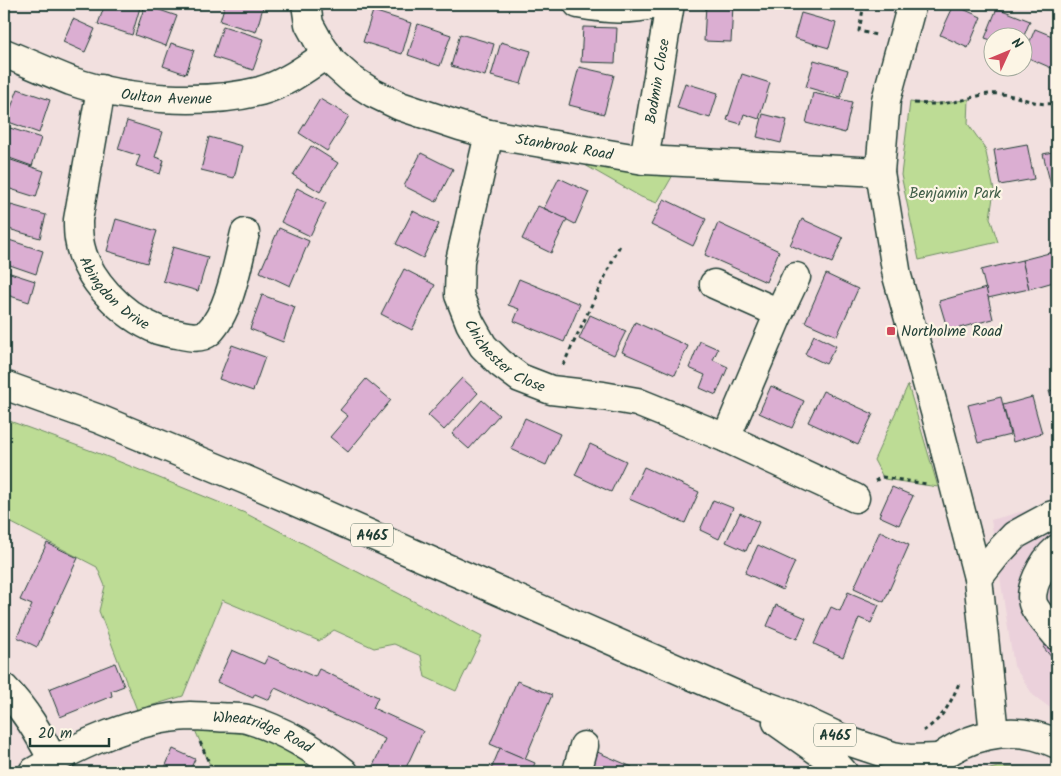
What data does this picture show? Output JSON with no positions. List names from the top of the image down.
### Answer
{
  "streets": {
    "main road": [
      "Bodmin Close",
      "Oulton Avenue",
      "Stanbrook Road",
      "Abingdon Drive",
      "Chichester Close",
      "A465",
      "Wheatridge Road"
    ]
  },
  "crossings": [
    ["Bodmin Close", "Stanbrook Road"],
    ["Oulton Avenue", "Stanbrook Road"],
    ["Oulton Avenue", "Abingdon Drive"],
    ["Stanbrook Road", "Chichester Close"]
  ],
  "parks": ["Benjamin Park"],
  "places": {
    "transit": ["Northolme Road"]
  },
  "scale_bar": "20 m",
  "north": "top right"
}
